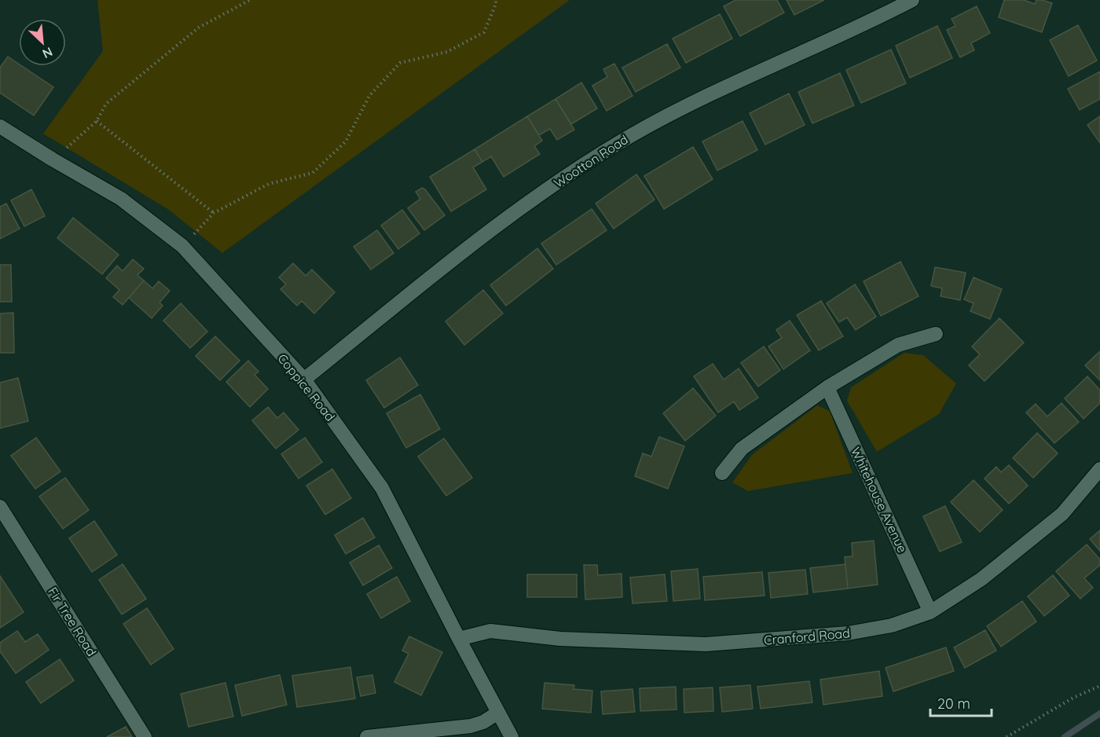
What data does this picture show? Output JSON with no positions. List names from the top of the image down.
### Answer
{
  "streets": {
    "street": [
      "Wootton Road",
      "Coppice Road",
      "Whitehouse Avenue",
      "Fir Tree Road",
      "Cranford Road"
    ]
  },
  "crossings": [
    ["Wootton Road", "Coppice Road"],
    ["Coppice Road", "Cranford Road"],
    ["Whitehouse Avenue", "Cranford Road"]
  ],
  "scale_bar": "20 m",
  "north": "bottom right"
}
